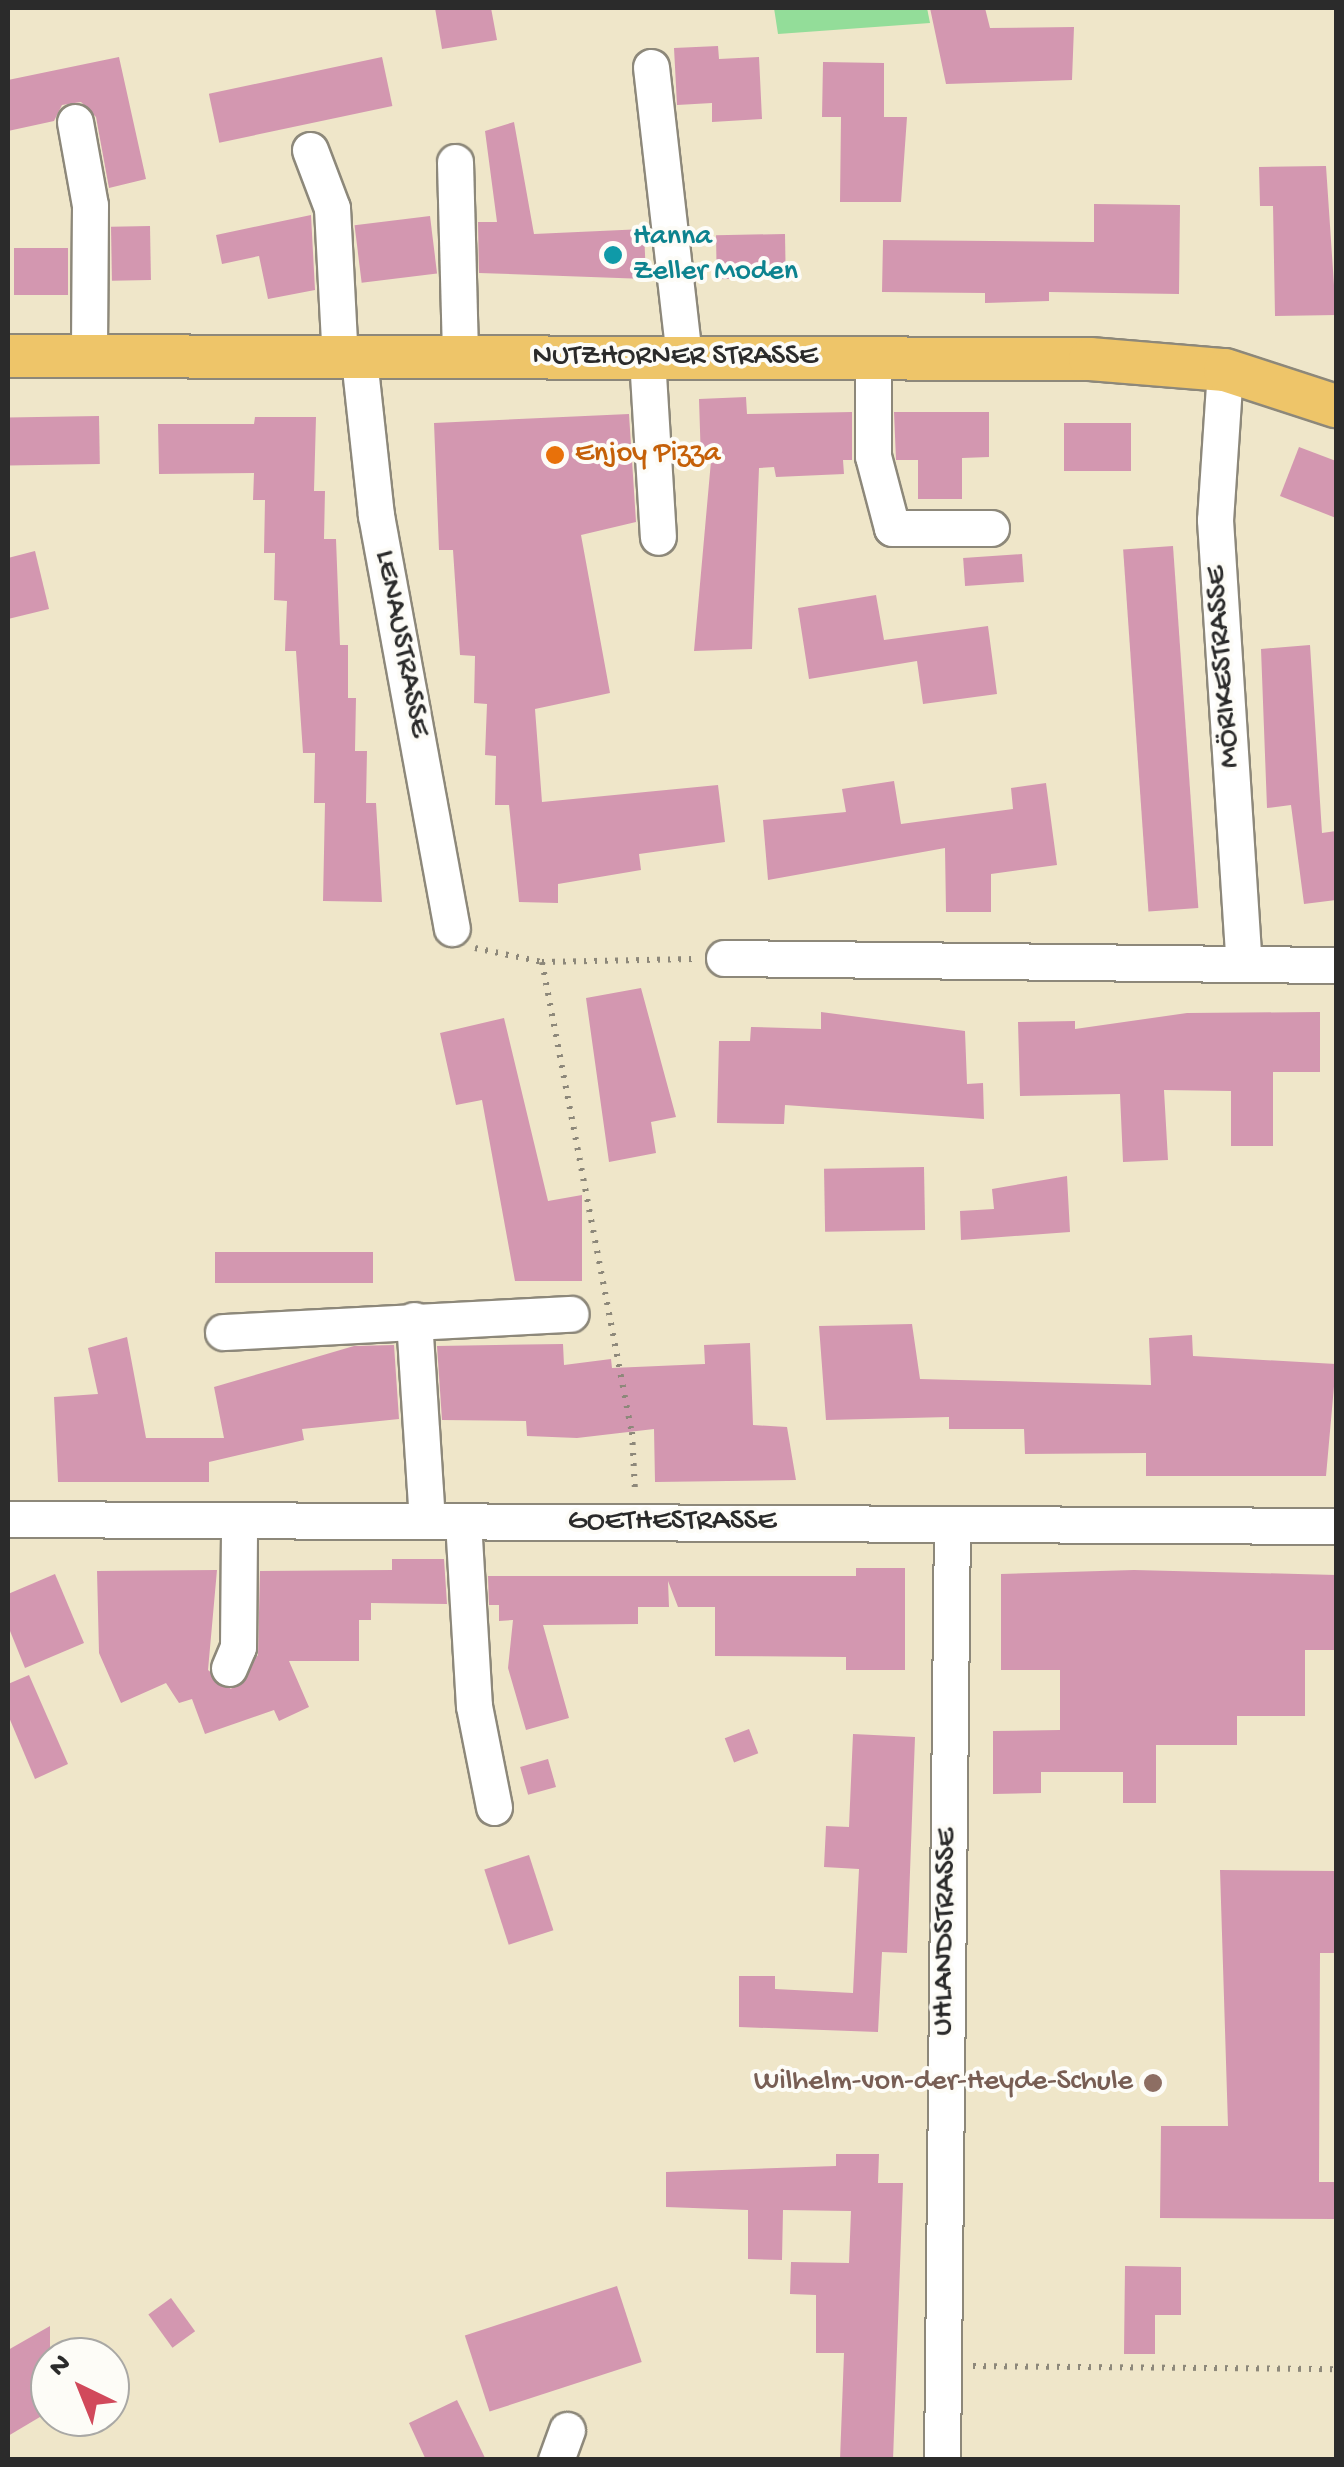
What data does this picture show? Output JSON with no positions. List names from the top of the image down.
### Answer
{
  "streets": {
    "main road": ["NUTZHORNER STRASSE"],
    "street": [
      "LENAUSTRASSE",
      "MÖRIKESTRASSE",
      "GOETHESTRASSE",
      "UHLANDSTRASSE"
    ]
  },
  "crossings": [
    ["NUTZHORNER STRASSE", "LENAUSTRASSE"],
    ["NUTZHORNER STRASSE", "MÖRIKESTRASSE"],
    ["GOETHESTRASSE", "UHLANDSTRASSE"]
  ],
  "places": ["Hanna Zeller Moden", "Enjoy Pizza", "Wilhelm-von-der-Heyde-Schule"],
  "north": "top left"
}
